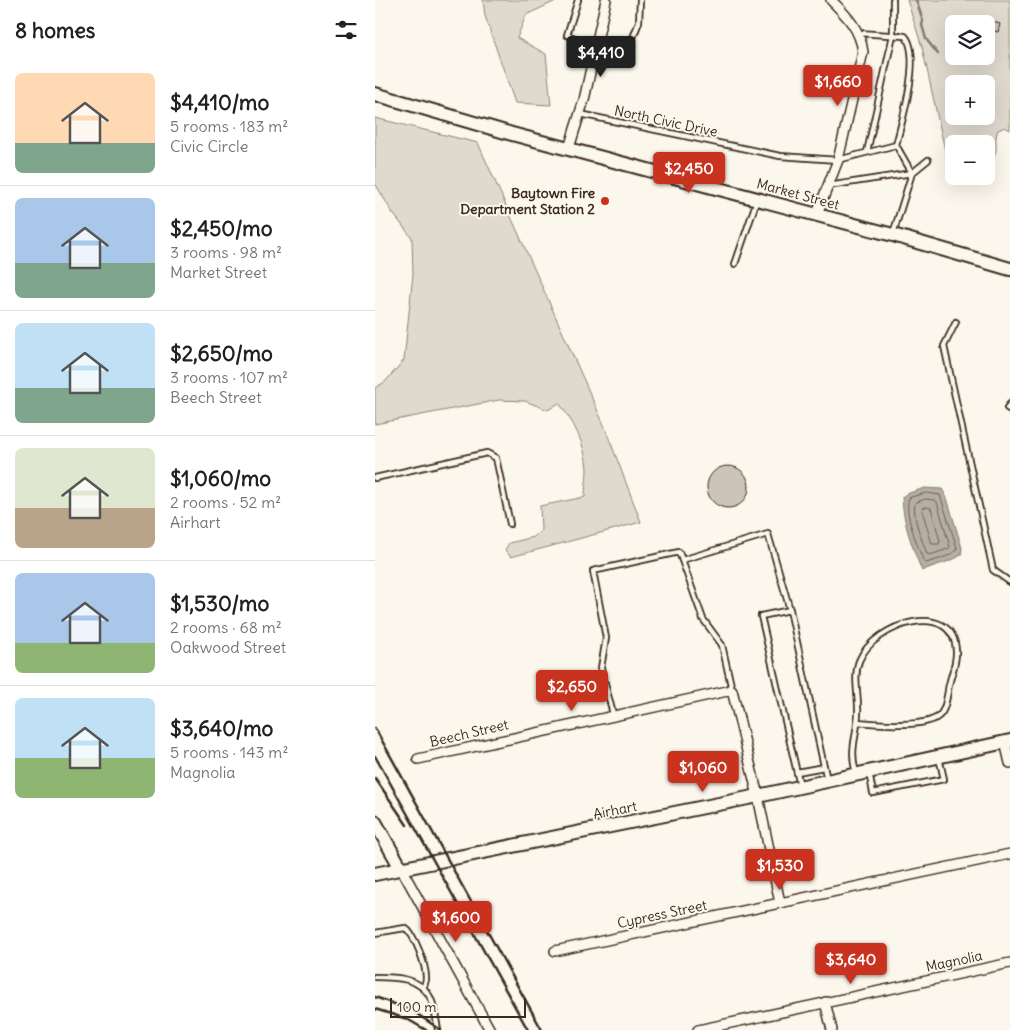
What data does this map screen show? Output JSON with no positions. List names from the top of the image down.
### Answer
{
  "streets": {
    "street": [
      "Market Street",
      "Beech Street",
      "Airhart",
      "Cypress Street",
      "Magnolia"
    ],
    "lane": ["North Civic Drive"]
  },
  "places": ["Baytown Fire Department Station 2"],
  "scale_bar": "100 m",
  "page": {
    "heading": "8 homes",
    "map_buttons": ["+", "−"],
    "price": [
      "$4,410",
      "$1,660",
      "$2,450",
      "$2,650",
      "$1,060",
      "$1,530",
      "$1,600",
      "$3,640"
    ],
    "list": [
      {
        "name": "$4,410/mo",
        "note": "5 rooms · 183 m² · Civic Circle"
      },
      {
        "name": "$2,450/mo",
        "note": "3 rooms · 98 m² · Market Street"
      },
      {
        "name": "$2,650/mo",
        "note": "3 rooms · 107 m² · Beech Street"
      },
      {
        "name": "$1,060/mo",
        "note": "2 rooms · 52 m² · Airhart"
      },
      {
        "name": "$1,530/mo",
        "note": "2 rooms · 68 m² · Oakwood Street"
      },
      {
        "name": "$3,640/mo",
        "note": "5 rooms · 143 m² · Magnolia"
      }
    ],
    "scale": "100 m"
  }
}
